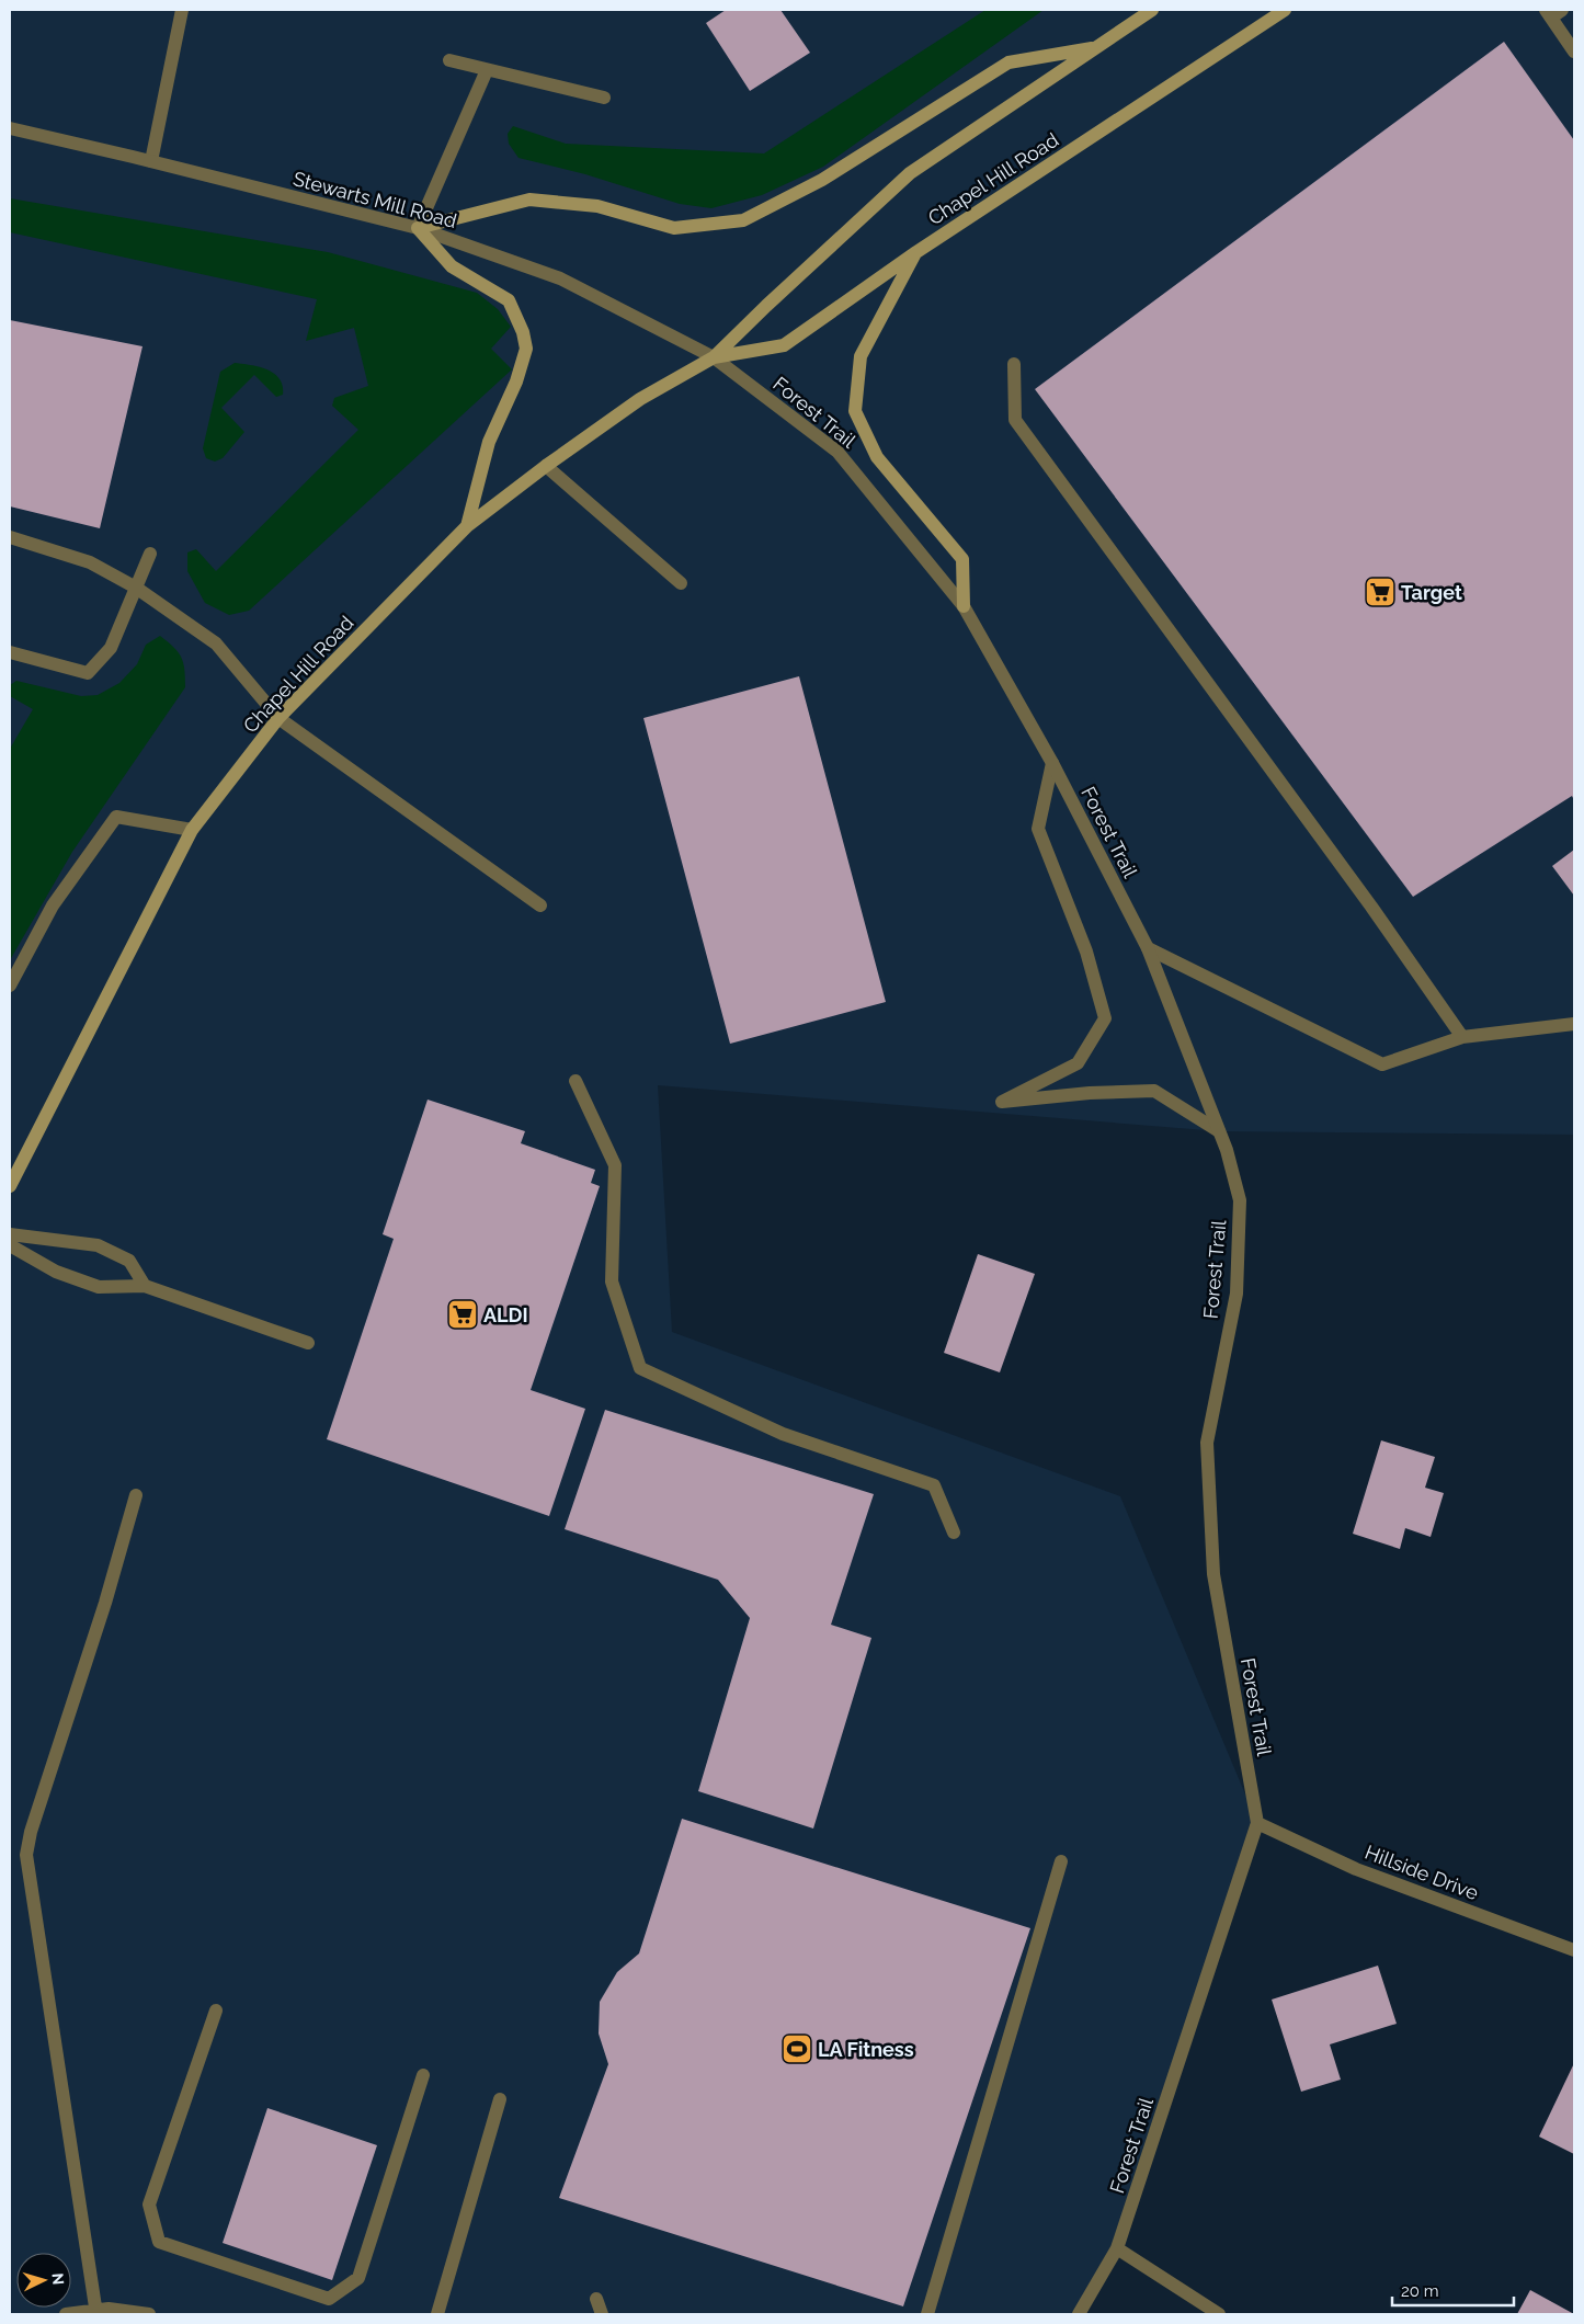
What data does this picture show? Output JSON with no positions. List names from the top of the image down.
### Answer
{
  "streets": {
    "main road": ["Chapel Hill Road"],
    "street": ["Stewarts Mill Road", "Forest Trail", "Hillside Drive"]
  },
  "crossings": [
    ["Chapel Hill Road", "Stewarts Mill Road"],
    ["Chapel Hill Road", "Forest Trail"],
    ["Stewarts Mill Road", "Forest Trail"],
    ["Forest Trail", "Hillside Drive"]
  ],
  "places": {
    "supermarket": ["Target", "ALDI"],
    "sports": ["LA Fitness"]
  },
  "scale_bar": "20 m",
  "north": "right"
}
